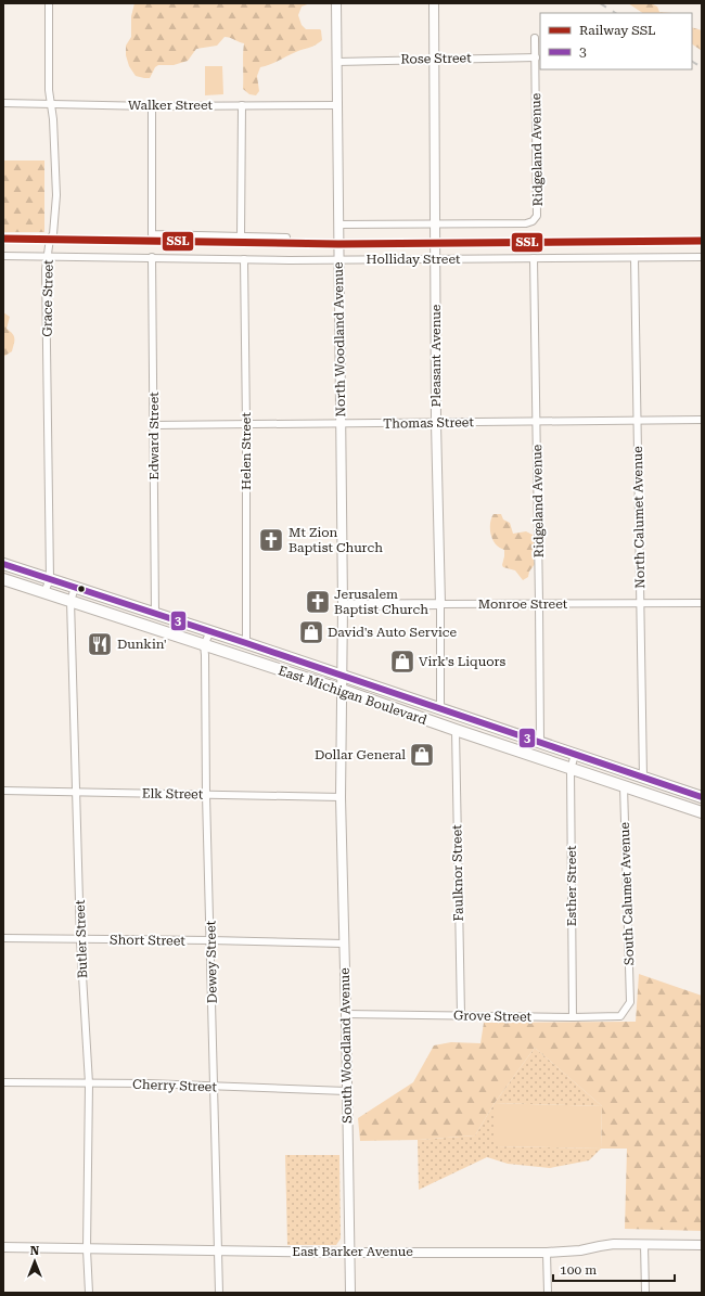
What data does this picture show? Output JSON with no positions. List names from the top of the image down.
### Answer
{
  "streets": {
    "main road": ["East Michigan Boulevard"],
    "street": [
      "Rose Street",
      "Walker Street",
      "Ridgeland Avenue",
      "Holliday Street",
      "Grace Street",
      "North Woodland Avenue",
      "Pleasant Avenue",
      "Thomas Street",
      "Edward Street",
      "Helen Street",
      "North Calumet Avenue",
      "Monroe Street",
      "Elk Street",
      "Faulknor Street",
      "Esther Street",
      "South Calumet Avenue",
      "Butler Street",
      "Short Street",
      "Dewey Street",
      "Grove Street",
      "South Woodland Avenue",
      "Cherry Street",
      "East Barker Avenue"
    ]
  },
  "crossings": [
    ["Rose Street", "Ridgeland Avenue"],
    ["Rose Street", "North Woodland Avenue"],
    ["Rose Street", "Pleasant Avenue"],
    ["Walker Street", "Grace Street"],
    ["Walker Street", "North Woodland Avenue"],
    ["Ridgeland Avenue", "Holliday Street"],
    ["Ridgeland Avenue", "North Woodland Avenue"],
    ["Ridgeland Avenue", "Pleasant Avenue"],
    ["Ridgeland Avenue", "Thomas Street"],
    ["Ridgeland Avenue", "Monroe Street"],
    ["Ridgeland Avenue", "East Michigan Boulevard"],
    ["Holliday Street", "Grace Street"],
    ["Holliday Street", "North Woodland Avenue"],
    ["Holliday Street", "Pleasant Avenue"],
    ["Holliday Street", "Edward Street"],
    ["Holliday Street", "Helen Street"],
    ["Holliday Street", "North Calumet Avenue"],
    ["Grace Street", "East Michigan Boulevard"],
    ["North Woodland Avenue", "Thomas Street"],
    ["North Woodland Avenue", "Monroe Street"],
    ["North Woodland Avenue", "East Michigan Boulevard"],
    ["North Woodland Avenue", "South Woodland Avenue"],
    ["Pleasant Avenue", "Thomas Street"],
    ["Pleasant Avenue", "Monroe Street"],
    ["Pleasant Avenue", "East Michigan Boulevard"],
    ["Thomas Street", "Edward Street"],
    ["Thomas Street", "Helen Street"],
    ["Thomas Street", "North Calumet Avenue"],
    ["Edward Street", "East Michigan Boulevard"],
    ["Helen Street", "East Michigan Boulevard"],
    ["North Calumet Avenue", "Monroe Street"],
    ["North Calumet Avenue", "East Michigan Boulevard"],
    ["East Michigan Boulevard", "Faulknor Street"],
    ["East Michigan Boulevard", "Esther Street"],
    ["East Michigan Boulevard", "South Calumet Avenue"],
    ["East Michigan Boulevard", "Butler Street"],
    ["East Michigan Boulevard", "Dewey Street"],
    ["East Michigan Boulevard", "South Woodland Avenue"],
    ["Elk Street", "Butler Street"],
    ["Elk Street", "Dewey Street"],
    ["Elk Street", "South Woodland Avenue"],
    ["Faulknor Street", "Grove Street"],
    ["Esther Street", "Grove Street"],
    ["South Calumet Avenue", "Grove Street"],
    ["Butler Street", "Short Street"],
    ["Butler Street", "Cherry Street"],
    ["Butler Street", "East Barker Avenue"],
    ["Short Street", "Dewey Street"],
    ["Short Street", "South Woodland Avenue"],
    ["Dewey Street", "Cherry Street"],
    ["Dewey Street", "East Barker Avenue"],
    ["Grove Street", "South Woodland Avenue"],
    ["South Woodland Avenue", "Cherry Street"],
    ["South Woodland Avenue", "East Barker Avenue"]
  ],
  "places": {
    "church": ["Mt Zion Baptist Church", "Jerusalem Baptist Church"],
    "shop": ["David's Auto Service", "Virk's Liquors", "Dollar General"],
    "restaurant": ["Dunkin'"]
  },
  "lines": ["rail line SSL", "transit line 3"],
  "legend": ["Railway SSL", "3"],
  "scale_bar": "100 m",
  "north": "top"
}
